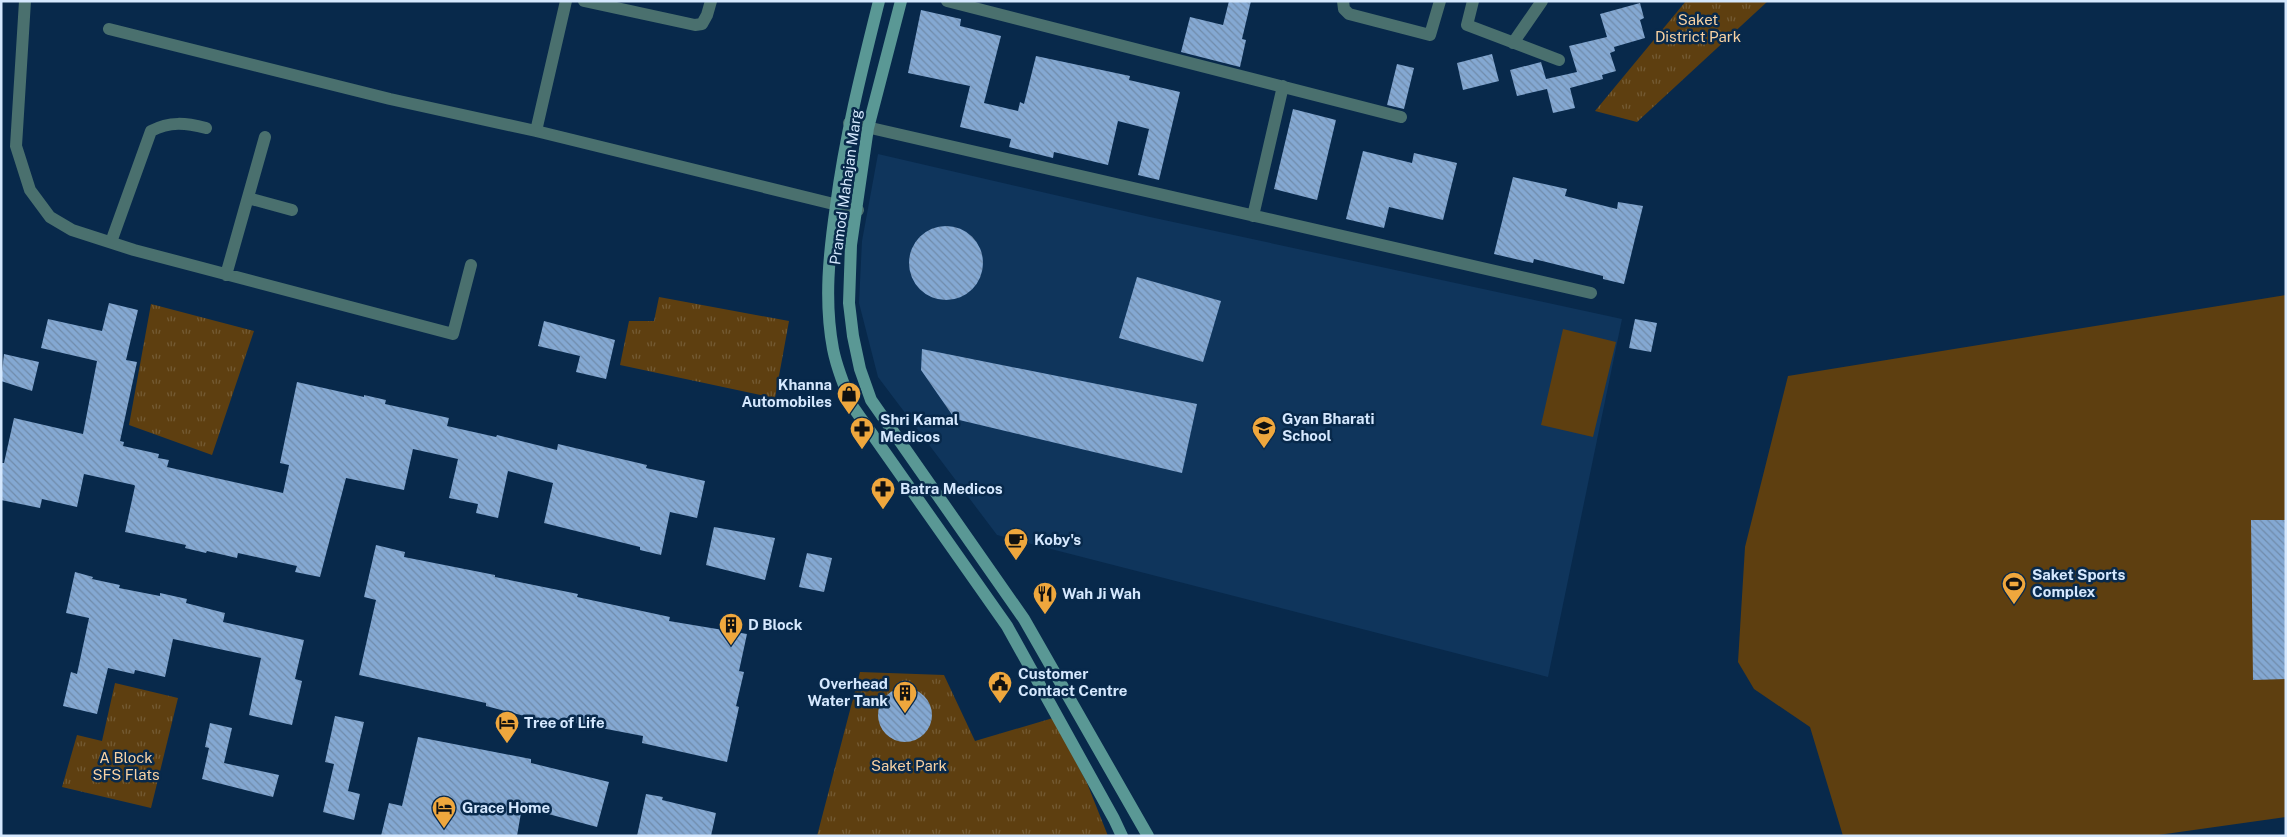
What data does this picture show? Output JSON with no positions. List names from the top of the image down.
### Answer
{
  "streets": {
    "street": ["Pramod Mahajan Marg"]
  },
  "parks": ["Saket District Park", "A Block SFS Flats", "Saket Park"],
  "places": {
    "shop": ["Khanna Automobiles"],
    "school or university": ["Gyan Bharati School"],
    "pharmacy": ["Shri Kamal Medicos", "Batra Medicos"],
    "cafe": ["Koby's"],
    "sports": ["Saket Sports Complex"],
    "restaurant": ["Wah Ji Wah"],
    "building": ["D Block", "Overhead Water Tank"],
    "public building": ["Customer Contact Centre"],
    "hotel": ["Tree of Life", "Grace Home"]
  }
}
